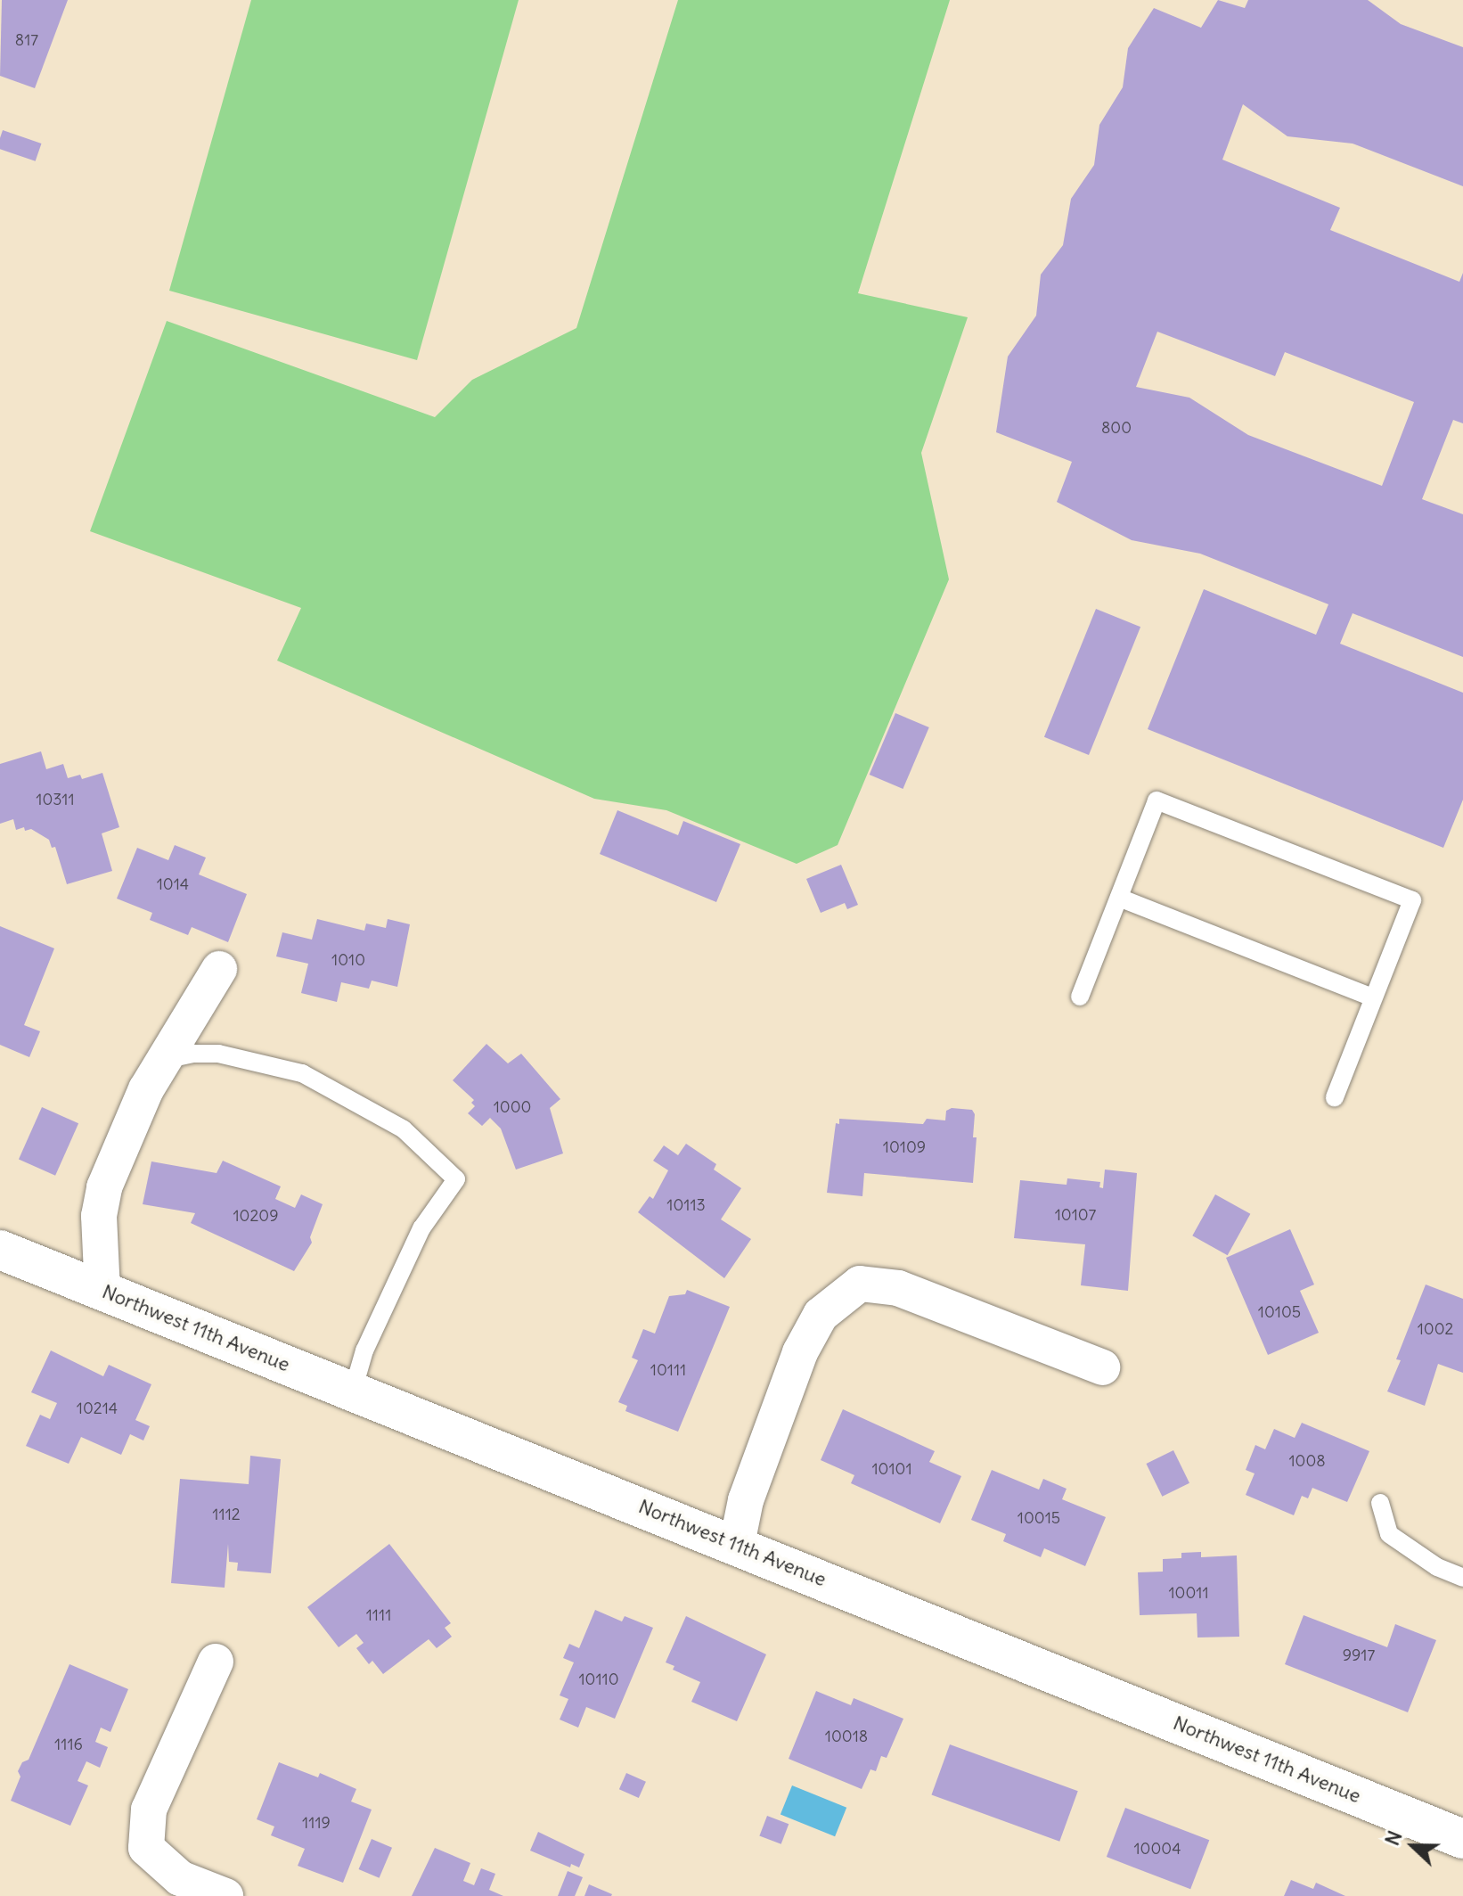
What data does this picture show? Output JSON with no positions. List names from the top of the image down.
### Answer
{
  "streets": {
    "street": ["Northwest 11th Avenue"]
  },
  "house_numbers": [
    "817",
    "800",
    "10311",
    "1014",
    "1010",
    "1000",
    "10109",
    "10113",
    "10107",
    "10209",
    "10105",
    "1002",
    "10111",
    "10214",
    "1008",
    "10101",
    "1112",
    "10015",
    "10011",
    "1111",
    "9917",
    "10110",
    "10018",
    "1116",
    "1119",
    "10004"
  ],
  "north": "left"
}
